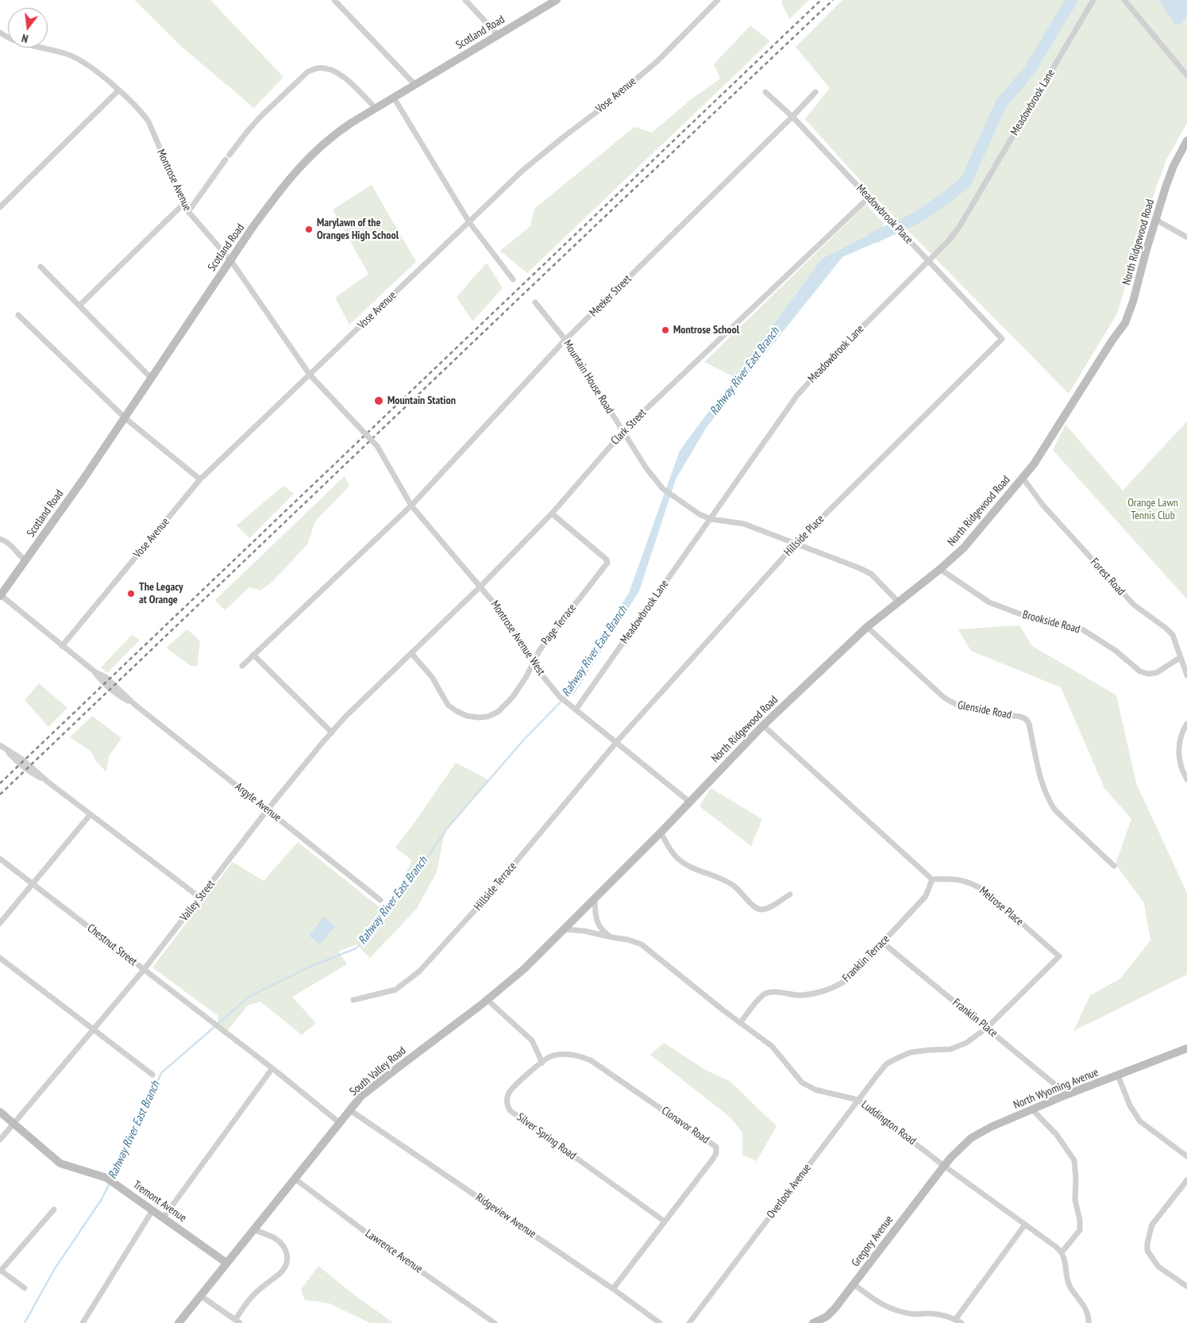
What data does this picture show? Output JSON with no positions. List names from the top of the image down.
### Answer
{
  "streets": {
    "street": [
      "Scotland Road",
      "Vose Avenue",
      "Meadowbrook Lane",
      "Montrose Avenue",
      "Meadowbrook Place",
      "North Ridgewood Road",
      "Meeker Street",
      "Mountain House Road",
      "Clark Street",
      "Hillside Place",
      "Forest Road",
      "Brookside Road",
      "Page Terrace",
      "Montrose Avenue West",
      "Glenside Road",
      "Argyle Avenue",
      "Hillside Terrace",
      "Valley Street",
      "Melrose Place",
      "Chestnut Street",
      "Franklin Terrace",
      "Franklin Place",
      "South Valley Road",
      "North Wyoming Avenue",
      "Luddington Road",
      "Clonavor Road",
      "Silver Spring Road",
      "Overlook Avenue",
      "Tremont Avenue",
      "Ridgeview Avenue",
      "Gregory Avenue",
      "Lawrence Avenue"
    ]
  },
  "crossings": [
    ["Scotland Road", "Montrose Avenue"],
    ["Scotland Road", "Argyle Avenue"],
    ["Vose Avenue", "Montrose Avenue"],
    ["Vose Avenue", "Argyle Avenue"],
    ["Meadowbrook Lane", "Meadowbrook Place"],
    ["Meadowbrook Lane", "Mountain House Road"],
    ["Meadowbrook Lane", "Montrose Avenue West"],
    ["Montrose Avenue", "Montrose Avenue West"],
    ["Meadowbrook Place", "Meeker Street"],
    ["Meadowbrook Place", "Clark Street"],
    ["Meadowbrook Place", "Hillside Place"],
    ["North Ridgewood Road", "Mountain House Road"],
    ["North Ridgewood Road", "Forest Road"],
    ["North Ridgewood Road", "Brookside Road"],
    ["North Ridgewood Road", "Montrose Avenue West"],
    ["North Ridgewood Road", "Glenside Road"],
    ["North Ridgewood Road", "South Valley Road"],
    ["Meeker Street", "Mountain House Road"],
    ["Meeker Street", "Montrose Avenue West"],
    ["Mountain House Road", "Clark Street"],
    ["Mountain House Road", "Hillside Place"],
    ["Clark Street", "Page Terrace"],
    ["Clark Street", "Montrose Avenue West"],
    ["Clark Street", "Valley Street"],
    ["Hillside Place", "Montrose Avenue West"],
    ["Hillside Place", "Hillside Terrace"],
    ["Forest Road", "Brookside Road"],
    ["Page Terrace", "Montrose Avenue West"],
    ["Montrose Avenue West", "Hillside Terrace"],
    ["Argyle Avenue", "Valley Street"],
    ["Valley Street", "Chestnut Street"],
    ["Valley Street", "Tremont Avenue"],
    ["Melrose Place", "Franklin Terrace"],
    ["Melrose Place", "Franklin Place"],
    ["Melrose Place", "Overlook Avenue"],
    ["Franklin Terrace", "Franklin Place"],
    ["Franklin Terrace", "Luddington Road"],
    ["Franklin Place", "North Wyoming Avenue"],
    ["South Valley Road", "Luddington Road"],
    ["South Valley Road", "Tremont Avenue"],
    ["South Valley Road", "Ridgeview Avenue"],
    ["South Valley Road", "Lawrence Avenue"],
    ["North Wyoming Avenue", "Luddington Road"],
    ["North Wyoming Avenue", "Gregory Avenue"],
    ["Luddington Road", "Overlook Avenue"],
    ["Luddington Road", "Gregory Avenue"],
    ["Clonavor Road", "Silver Spring Road"],
    ["Clonavor Road", "Ridgeview Avenue"]
  ],
  "water": ["Rahway River East Branch"],
  "parks": ["Orange Lawn Tennis Club"],
  "places": [
    "Marylawn of the Oranges High School",
    "Montrose School",
    "Mountain Station",
    "The Legacy at Orange"
  ],
  "north": "bottom"
}
